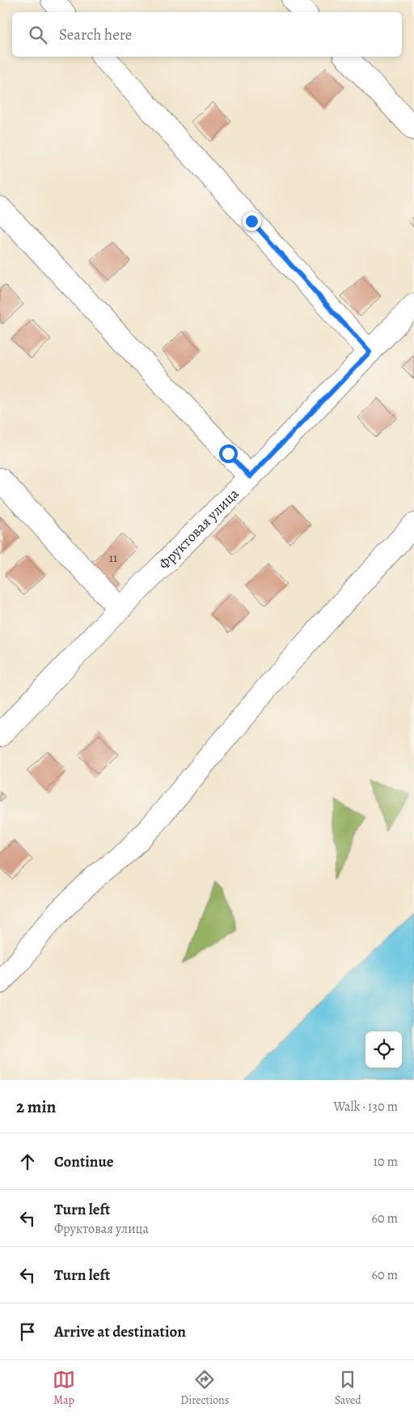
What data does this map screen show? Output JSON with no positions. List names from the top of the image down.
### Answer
{
  "streets": {
    "street": ["Фруктовая улица"]
  },
  "house_numbers": ["11"],
  "page": {
    "search": "Search here",
    "heading": ["2 min", "Walk · 130 m"],
    "list": [
      ["Continue", "10 m"],
      ["Turn left", "Фруктовая улица", "60 m"],
      ["Turn left", "60 m"],
      "Arrive at destination"
    ],
    "nav": ["Map", "Directions", "Saved"]
  }
}
